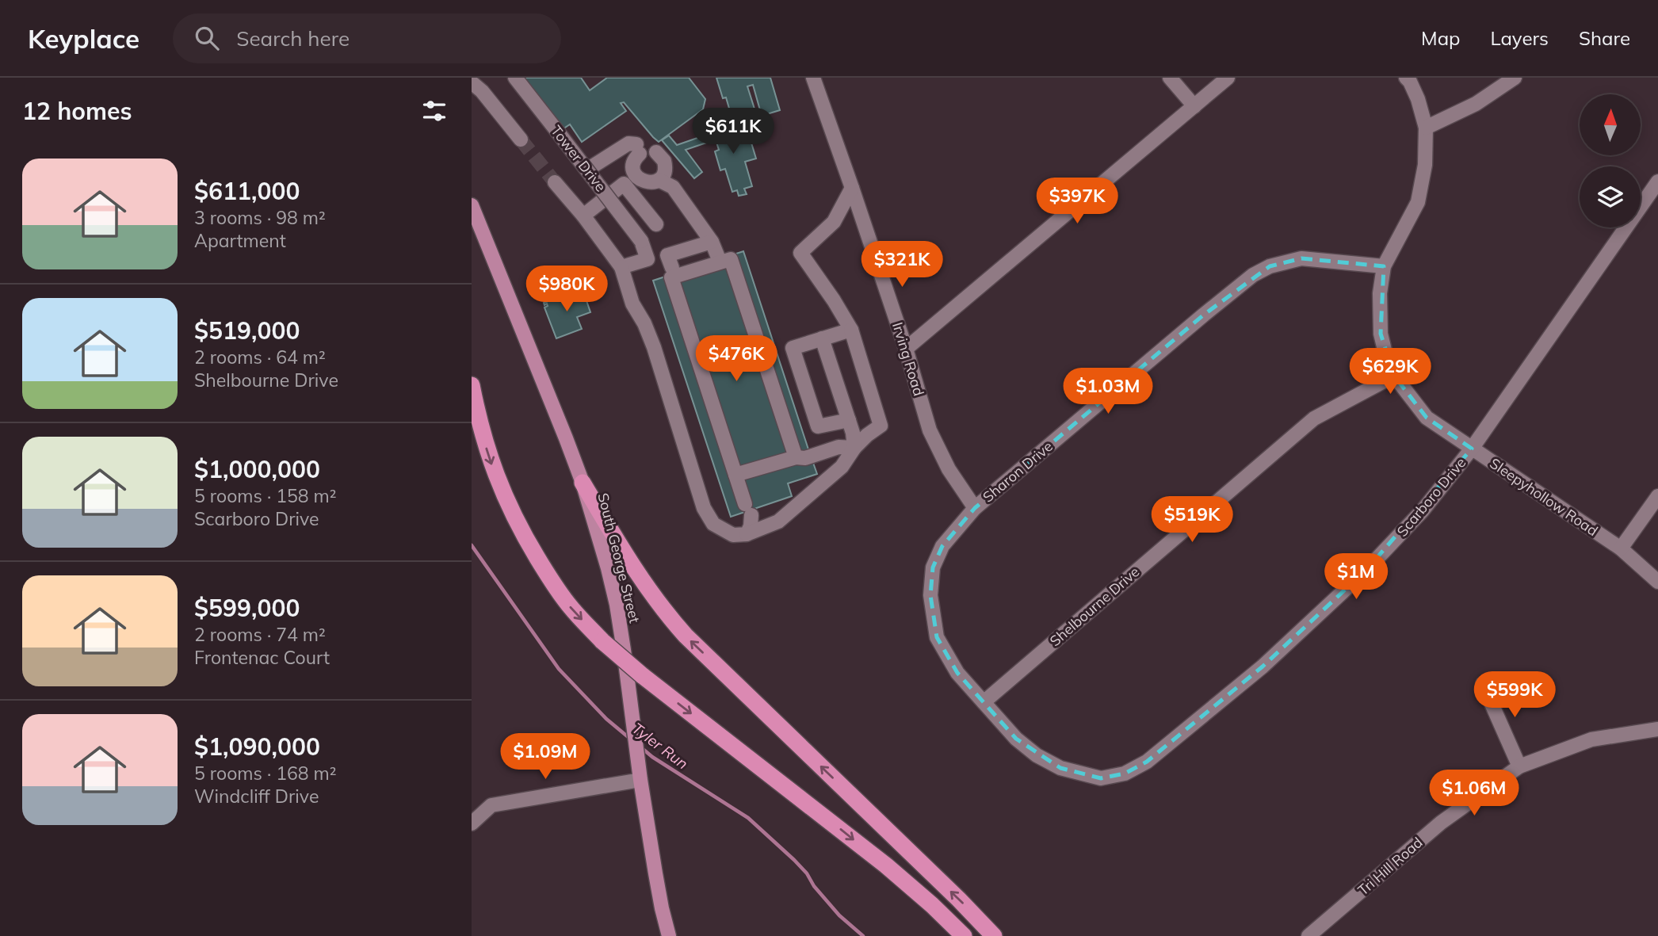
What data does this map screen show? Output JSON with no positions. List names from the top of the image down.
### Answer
{
  "streets": {
    "main road": ["South George Street"],
    "street": [
      "Tower Drive",
      "Irving Road",
      "Sharon Drive",
      "Scarboro Drive",
      "Sleepyhollow Road",
      "Shelbourne Drive",
      "Tri Hill Road"
    ]
  },
  "crossings": [
    ["Irving Road", "Sharon Drive"],
    ["Sharon Drive", "Scarboro Drive"],
    ["Sharon Drive", "Sleepyhollow Road"],
    ["Scarboro Drive", "Sleepyhollow Road"],
    ["Scarboro Drive", "Shelbourne Drive"],
    ["Sleepyhollow Road", "Shelbourne Drive"]
  ],
  "water": ["Tyler Run"],
  "north": "top",
  "page": {
    "header": "Keyplace",
    "search": "Search here",
    "nav": ["Map", "Layers", "Share"],
    "heading": "12 homes",
    "price": [
      "$611K",
      "$397K",
      "$321K",
      "$980K",
      "$476K",
      "$629K",
      "$1.03M",
      "$519K",
      "$1M",
      "$599K",
      "$1.09M",
      "$1.06M"
    ],
    "list": [
      {
        "name": "$611,000",
        "note": "3 rooms · 98 m² · Apartment"
      },
      {
        "name": "$519,000",
        "note": "2 rooms · 64 m² · Shelbourne Drive"
      },
      {
        "name": "$1,000,000",
        "note": "5 rooms · 158 m² · Scarboro Drive"
      },
      {
        "name": "$599,000",
        "note": "2 rooms · 74 m² · Frontenac Court"
      },
      {
        "name": "$1,090,000",
        "note": "5 rooms · 168 m² · Windcliff Drive"
      }
    ]
  }
}
